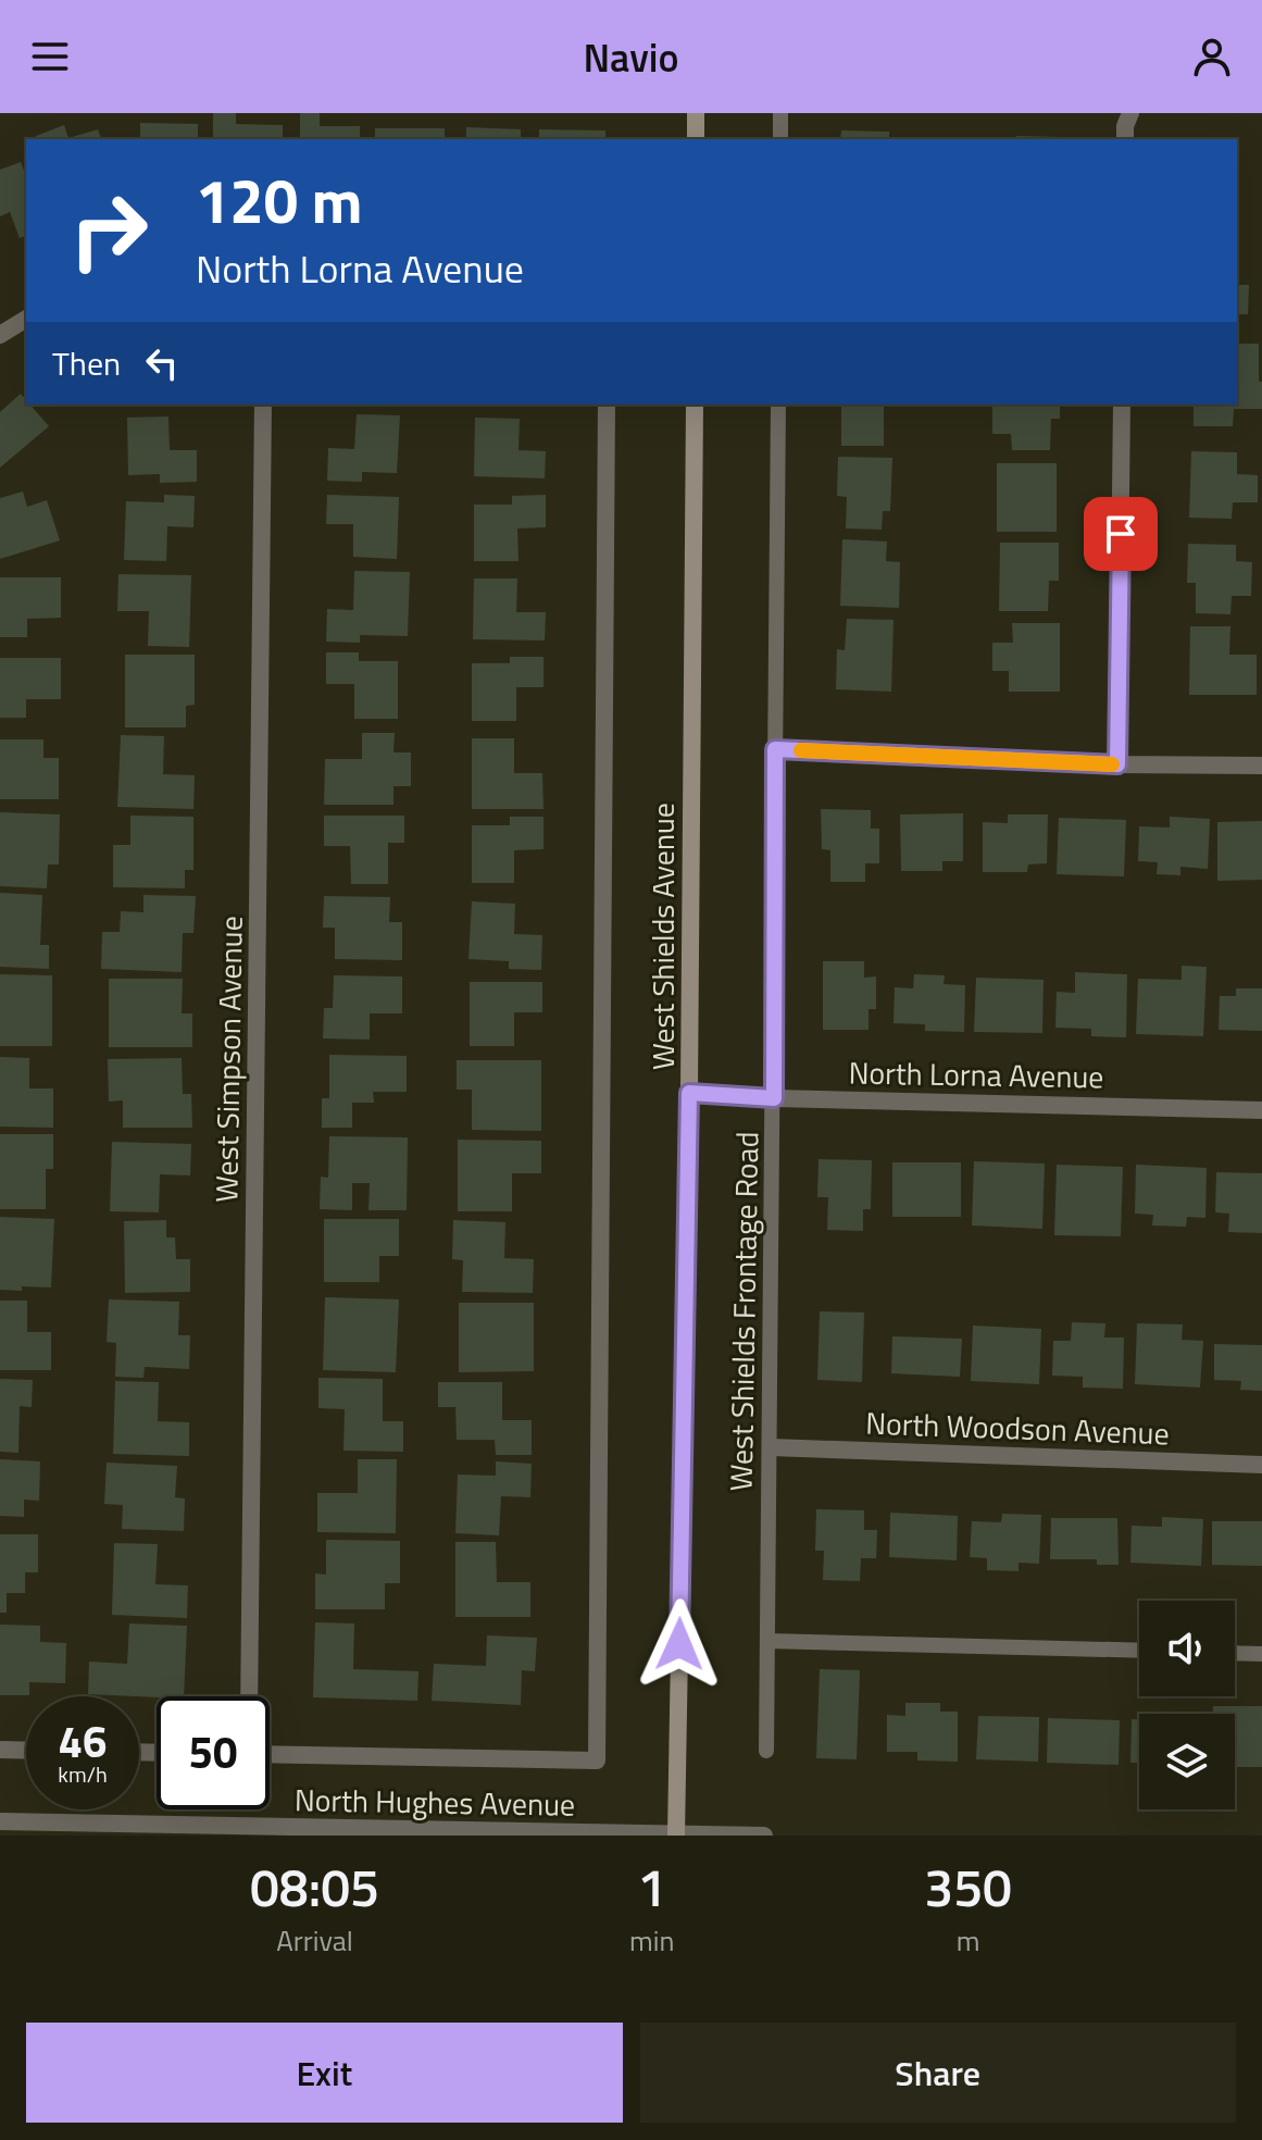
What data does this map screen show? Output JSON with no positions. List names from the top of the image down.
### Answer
{
  "streets": {
    "main road": ["West Shields Avenue"],
    "street": [
      "West Simpson Avenue",
      "North Lorna Avenue",
      "North Woodson Avenue",
      "North Hughes Avenue"
    ],
    "lane": ["West Shields Frontage Road"]
  },
  "crossings": [
    ["West Shields Avenue", "North Lorna Avenue"],
    ["West Shields Avenue", "North Hughes Avenue"],
    ["North Lorna Avenue", "West Shields Frontage Road"],
    ["West Shields Frontage Road", "North Woodson Avenue"]
  ],
  "page": {
    "header": "Navio",
    "turn": ["120 m", "North Lorna Avenue"],
    "then": "Then",
    "speed": "46 km/h",
    "limit": "50",
    "eta": [
      "08:05",
      "Arrival",
      "1",
      "min",
      "350",
      "m"
    ],
    "buttons": ["Exit", "Share"]
  }
}
